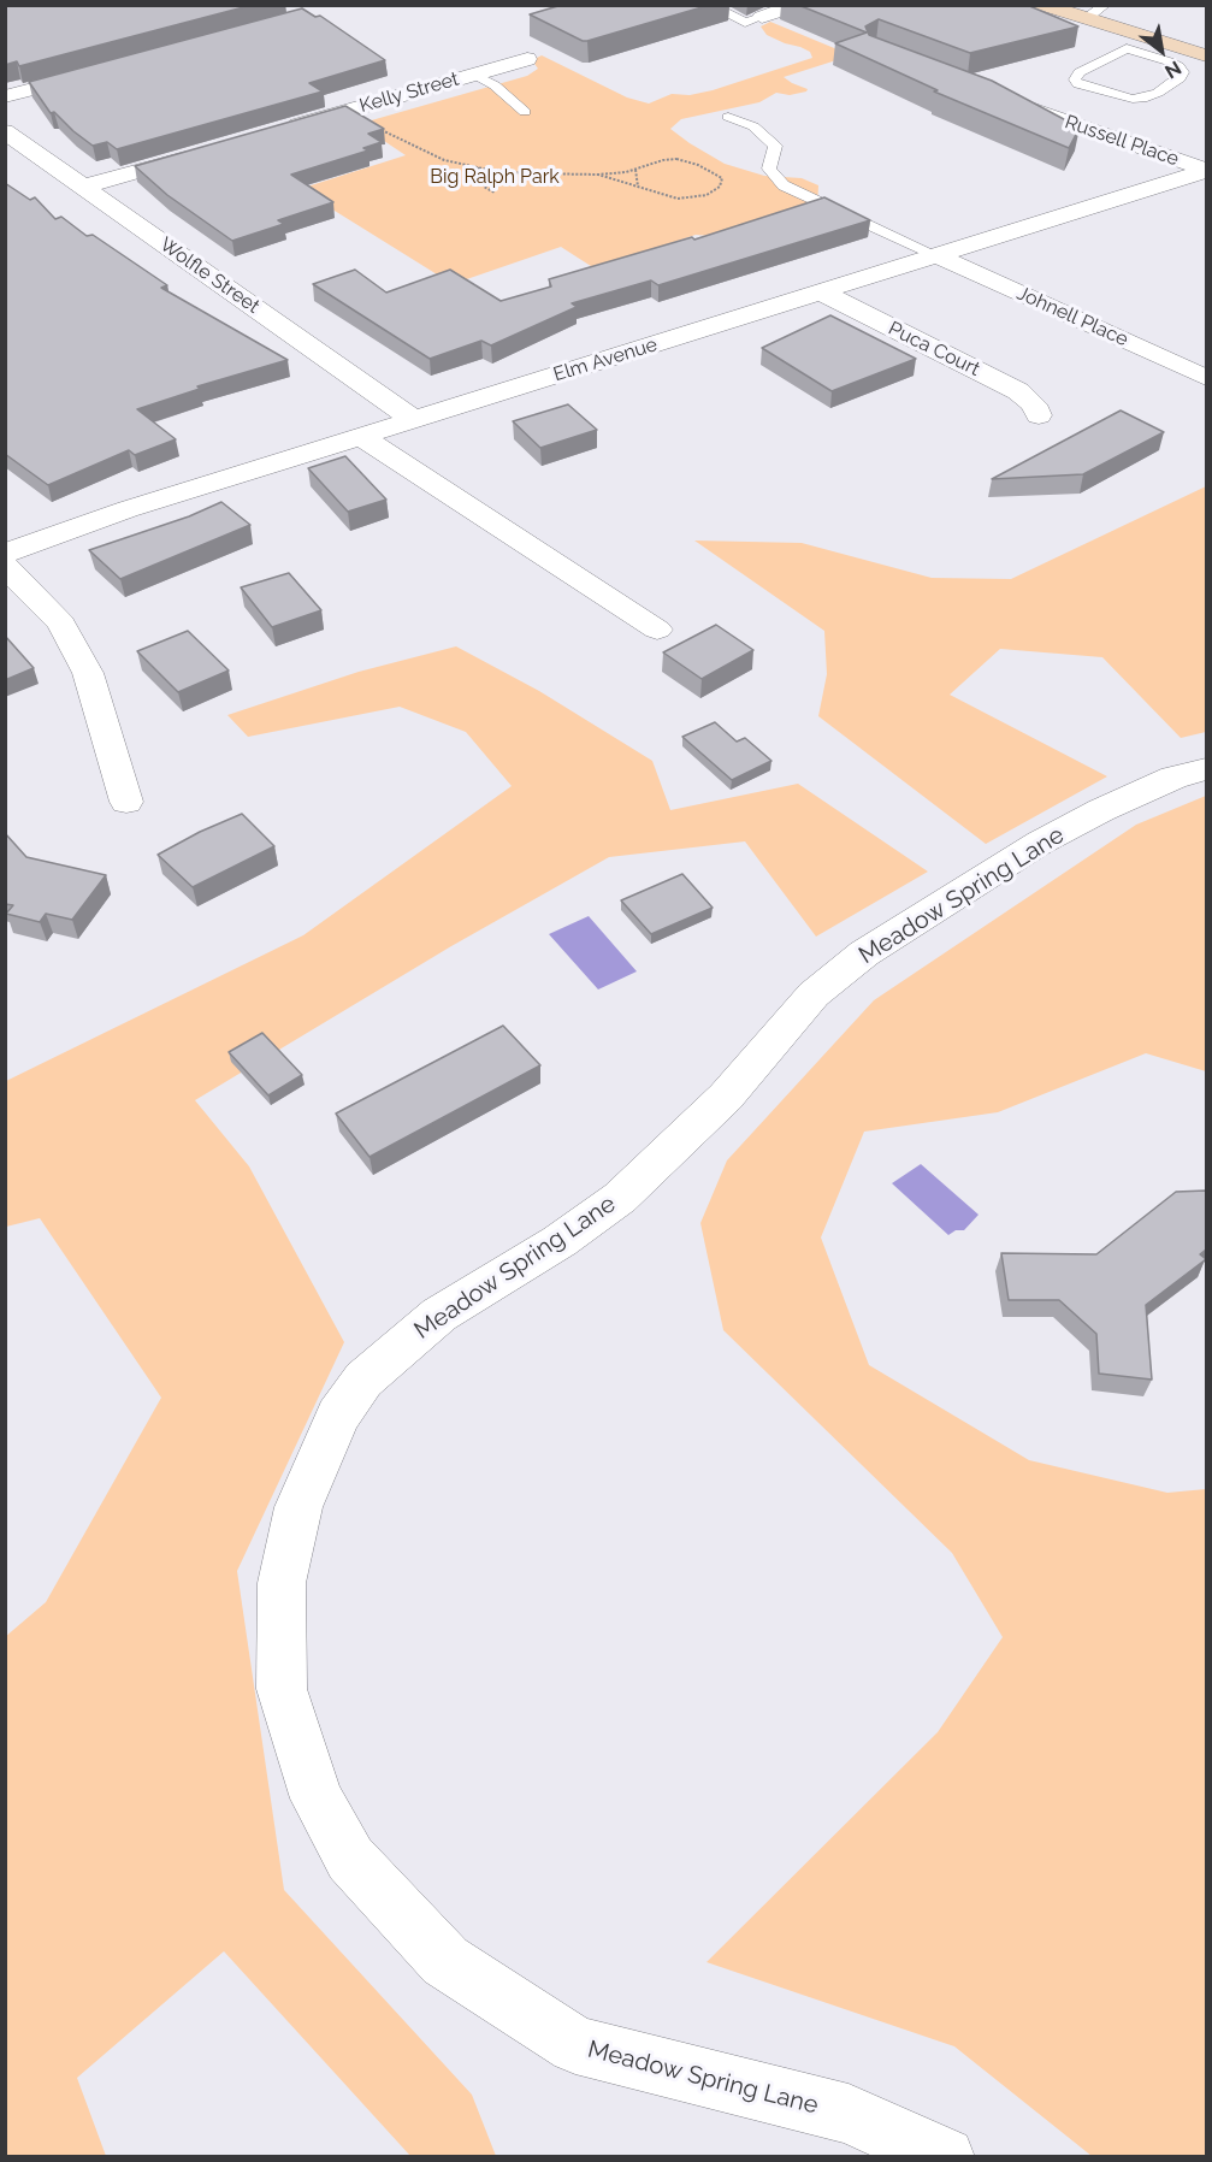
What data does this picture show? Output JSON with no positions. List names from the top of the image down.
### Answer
{
  "streets": {
    "street": [
      "Kelly Street",
      "Russell Place",
      "Wolfle Street",
      "Johnell Place",
      "Puca Court",
      "Elm Avenue",
      "Meadow Spring Lane"
    ]
  },
  "crossings": [
    ["Russell Place", "Elm Avenue"],
    ["Wolfle Street", "Elm Avenue"],
    ["Johnell Place", "Elm Avenue"],
    ["Puca Court", "Elm Avenue"]
  ],
  "parks": ["Big Ralph Park"],
  "north": "bottom right"
}
